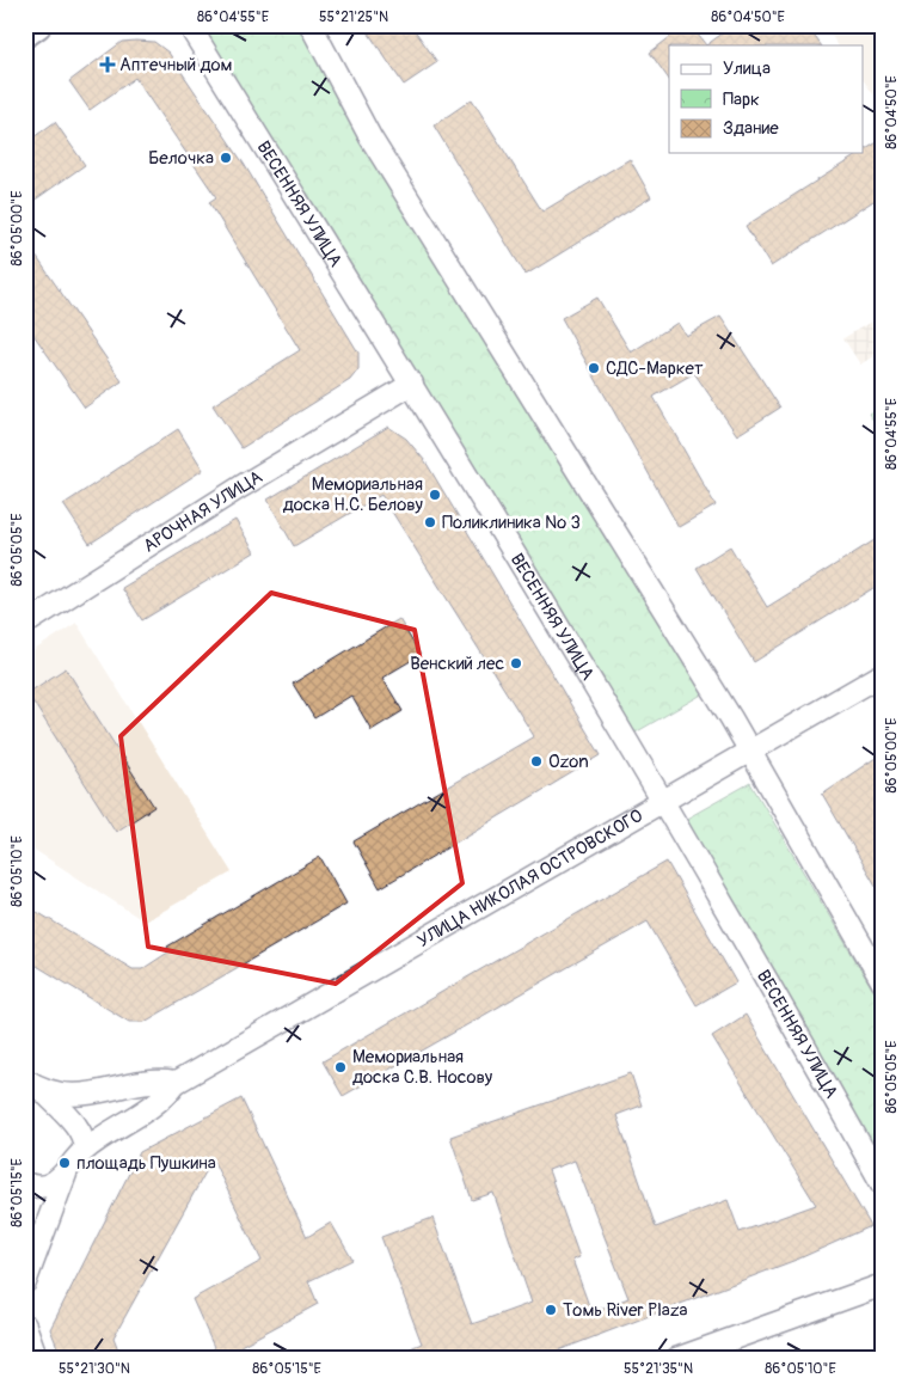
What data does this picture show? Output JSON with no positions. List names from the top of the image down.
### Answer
{
  "streets": {
    "street": ["ВЕСЕННЯЯ УЛИЦА", "АРОЧНАЯ УЛИЦА", "УЛИЦА НИКОЛАЯ ОСТРОВСКОГО"]
  },
  "crossings": [
    ["ВЕСЕННЯЯ УЛИЦА", "АРОЧНАЯ УЛИЦА"],
    ["ВЕСЕННЯЯ УЛИЦА", "УЛИЦА НИКОЛАЯ ОСТРОВСКОГО"]
  ],
  "places": {
    "health": ["Аптечный дом"],
    "other": [
      "Белочка",
      "СДС-Маркет",
      "Мемориальная доска Н.С. Белову",
      "Поликлиника № 3",
      "Венский лес",
      "Ozon",
      "Мемориальная доска С.В. Носову",
      "площадь Пушкина",
      "Томь River Plaza"
    ]
  },
  "legend": ["Улица", "Парк", "Здание"],
  "coordinates": [
    "86°04'55\"E",
    "55°21'25\"N",
    "86°04'50\"E",
    "86°05'00\"E",
    "86°05'05\"E",
    "86°05'10\"E",
    "86°05'15\"E",
    "55°21'30\"N",
    "55°21'35\"N"
  ]
}
